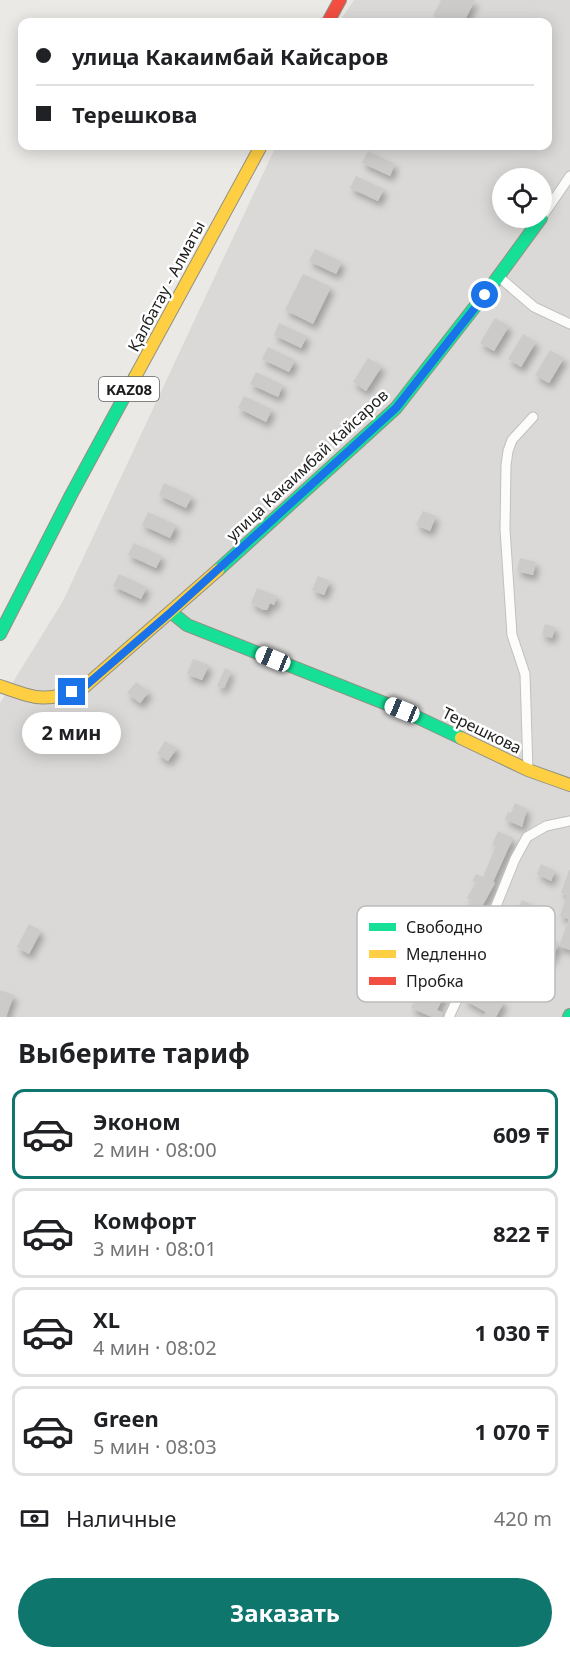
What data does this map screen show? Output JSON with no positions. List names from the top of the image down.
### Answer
{
  "streets": {
    "main road": [
      "Қалбатау - Алматы",
      "KAZ08",
      "улица Какаимбай Кайсаров",
      "Терешкова"
    ]
  },
  "crossings": [
    ["улица Какаимбай Кайсаров", "Терешкова"]
  ],
  "legend": ["Свободно", "Медленно", "Пробка"],
  "page": {
    "banner": ["улица Какаимбай Кайсаров", "Терешкова"],
    "bubble": "2 мин",
    "heading": "Выберите тариф",
    "list": [
      {
        "name": "Эконом",
        "note": "2 мин · 08:00",
        "value": "609 ₸"
      },
      {
        "name": "Комфорт",
        "note": "3 мин · 08:01",
        "value": "822 ₸"
      },
      {
        "name": "XL",
        "note": "4 мин · 08:02",
        "value": "1 030 ₸"
      },
      {
        "name": "Green",
        "note": "5 мин · 08:03",
        "value": "1 070 ₸"
      }
    ],
    "pay": ["Наличные", "420 m"],
    "buttons": "Заказать"
  }
}
